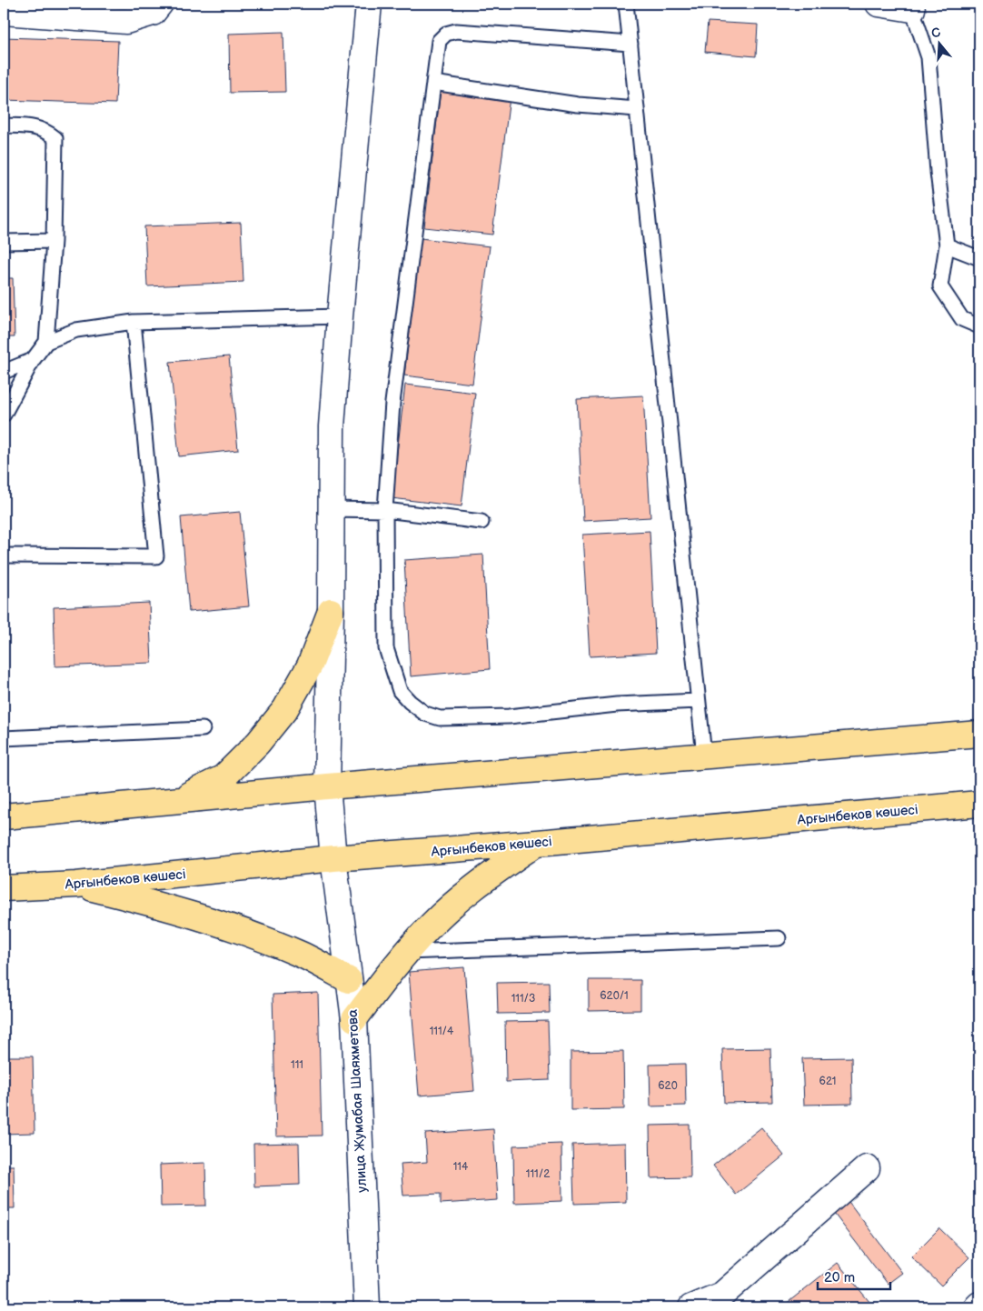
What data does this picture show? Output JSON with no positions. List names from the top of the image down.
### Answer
{
  "streets": {
    "main road": ["Арғынбеков көшесі"],
    "street": ["улица Жумабая Шаяхметова"]
  },
  "crossings": [
    ["Арғынбеков көшесі", "улица Жумабая Шаяхметова"]
  ],
  "house_numbers": [
    "620/1",
    "111/3",
    "111/4",
    "111",
    "621",
    "620",
    "114",
    "111/2"
  ],
  "scale_bar": "20 m",
  "north": "top"
}
